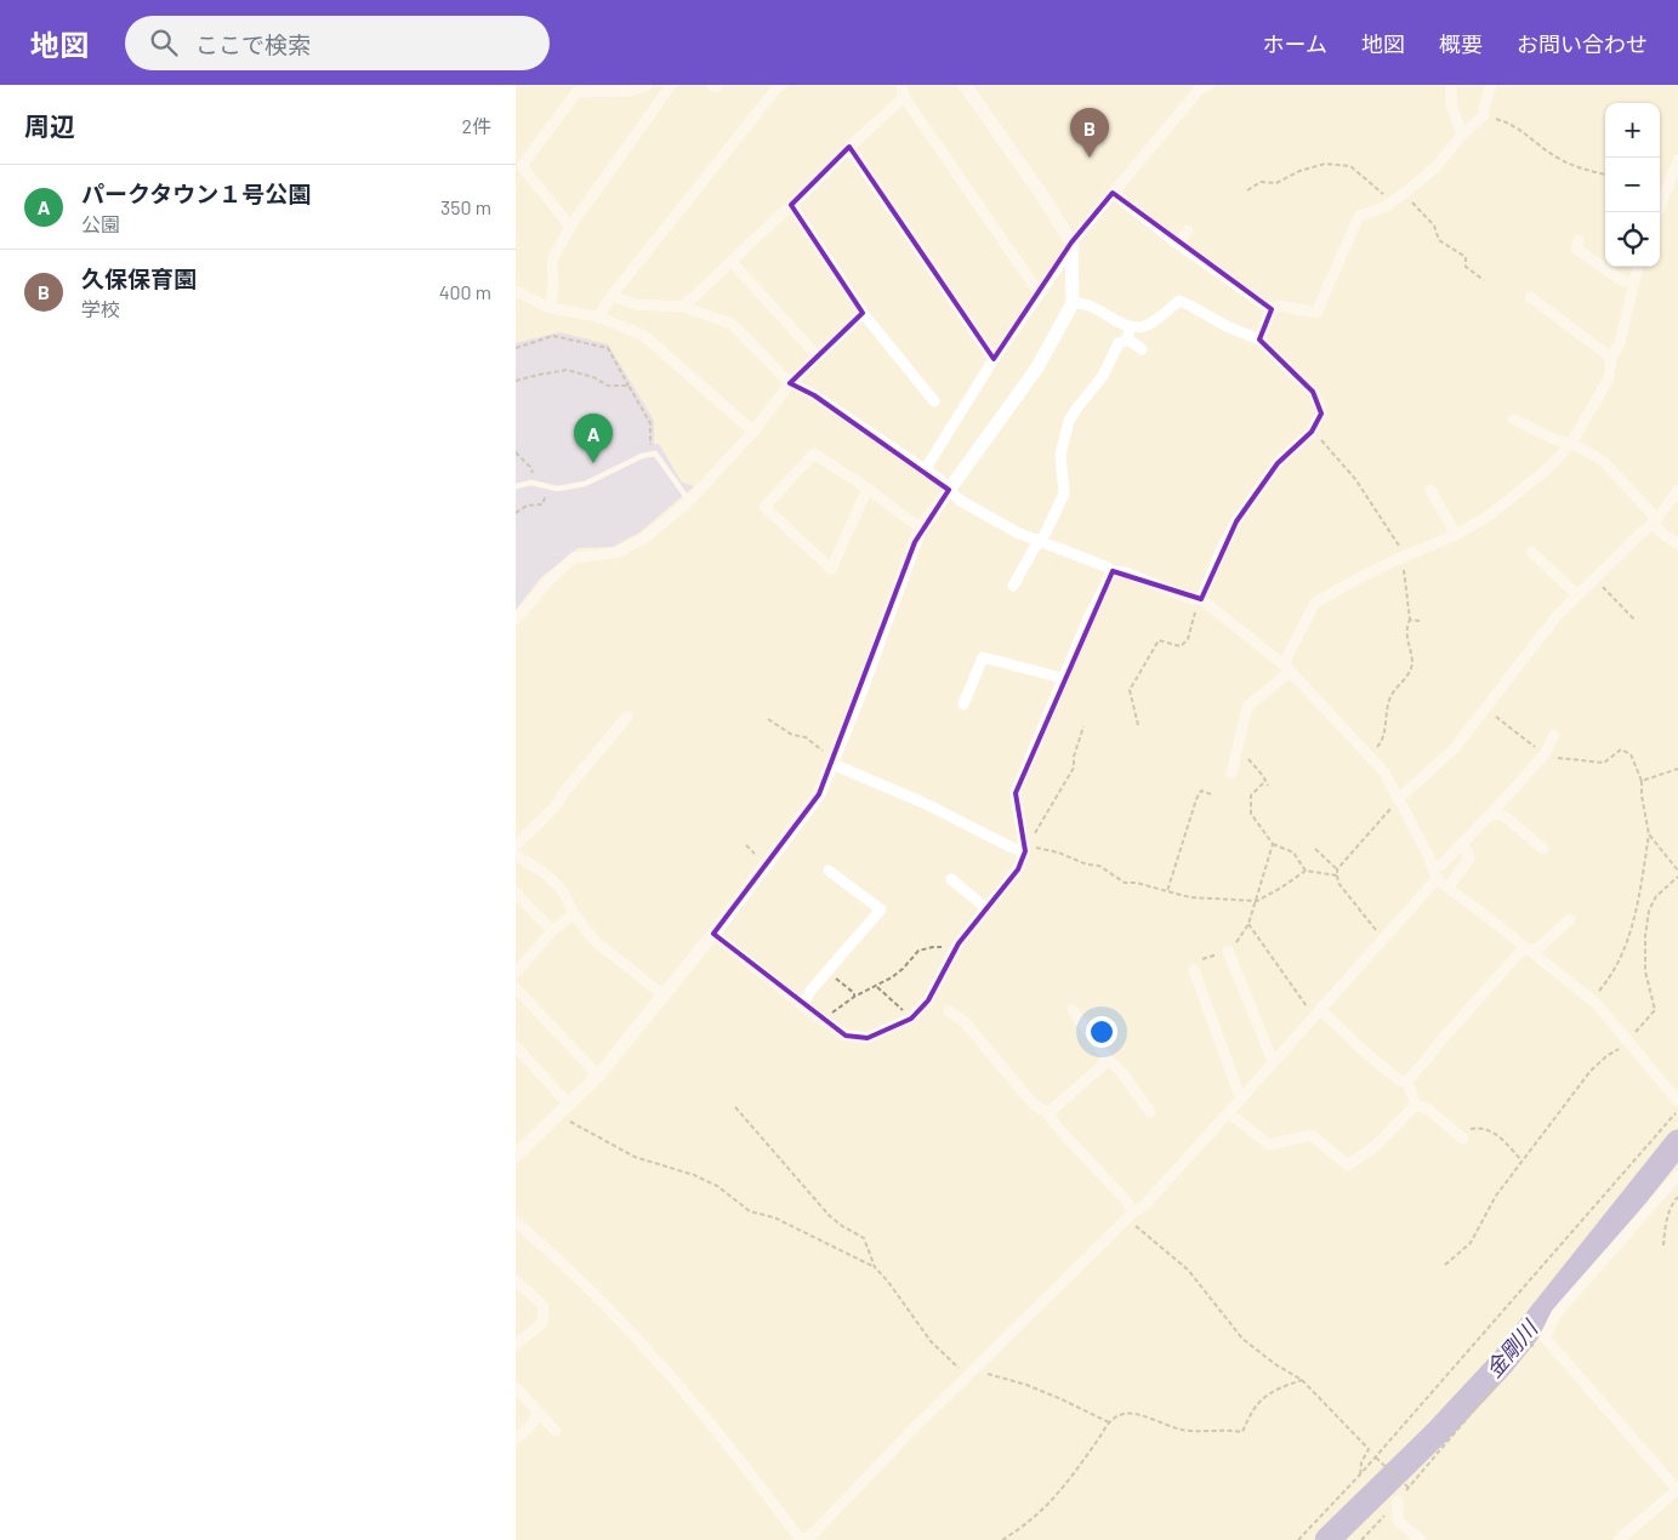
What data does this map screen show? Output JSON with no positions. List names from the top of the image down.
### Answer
{
  "water": ["金剛川"],
  "page": {
    "header": "地図",
    "search": "ここで検索",
    "nav": [
      "ホーム",
      "地図",
      "概要",
      "お問い合わせ"
    ],
    "heading": ["周辺", "2件"],
    "map_buttons": ["+", "−"],
    "pins": ["B", "A"],
    "list": [
      {
        "mark": "A",
        "name": "パークタウン１号公園",
        "note": "公園",
        "value": "350 m"
      },
      {
        "mark": "B",
        "name": "久保保育園",
        "note": "学校",
        "value": "400 m"
      }
    ]
  }
}
